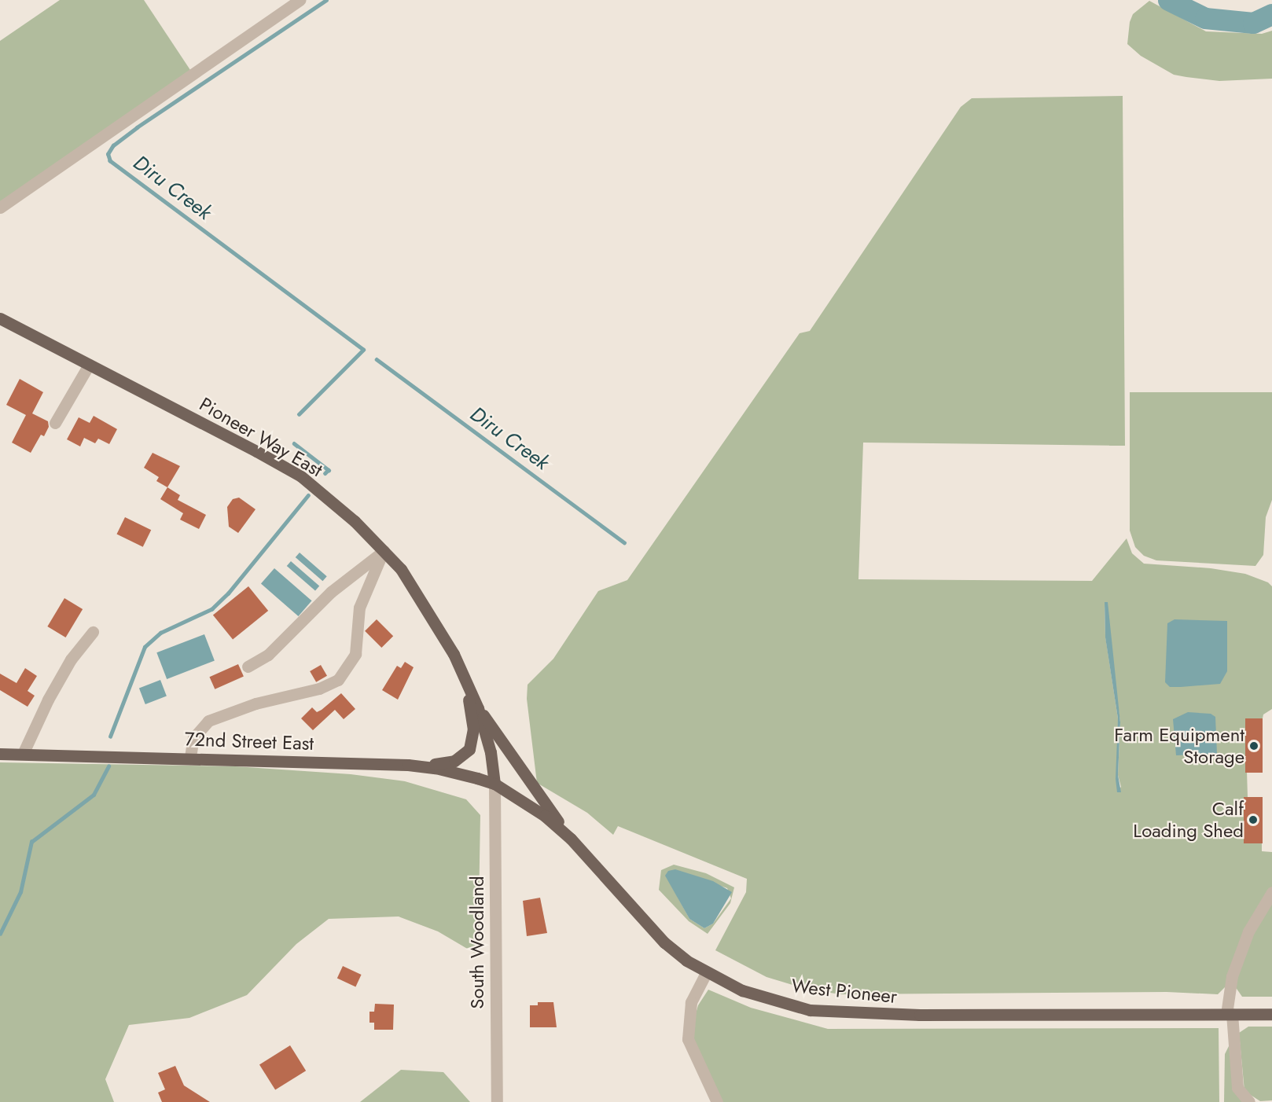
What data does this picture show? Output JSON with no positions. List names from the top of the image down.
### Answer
{
  "streets": {
    "main road": ["Pioneer Way East", "72nd Street East", "West Pioneer"],
    "street": ["South Woodland"]
  },
  "crossings": [
    ["Pioneer Way East", "72nd Street East"],
    ["Pioneer Way East", "South Woodland"],
    ["Pioneer Way East", "West Pioneer"],
    ["72nd Street East", "South Woodland"],
    ["72nd Street East", "West Pioneer"],
    ["South Woodland", "West Pioneer"]
  ],
  "water": ["Diru Creek"],
  "places": ["Farm Equipment Storage", "Calf Loading Shed"]
}
